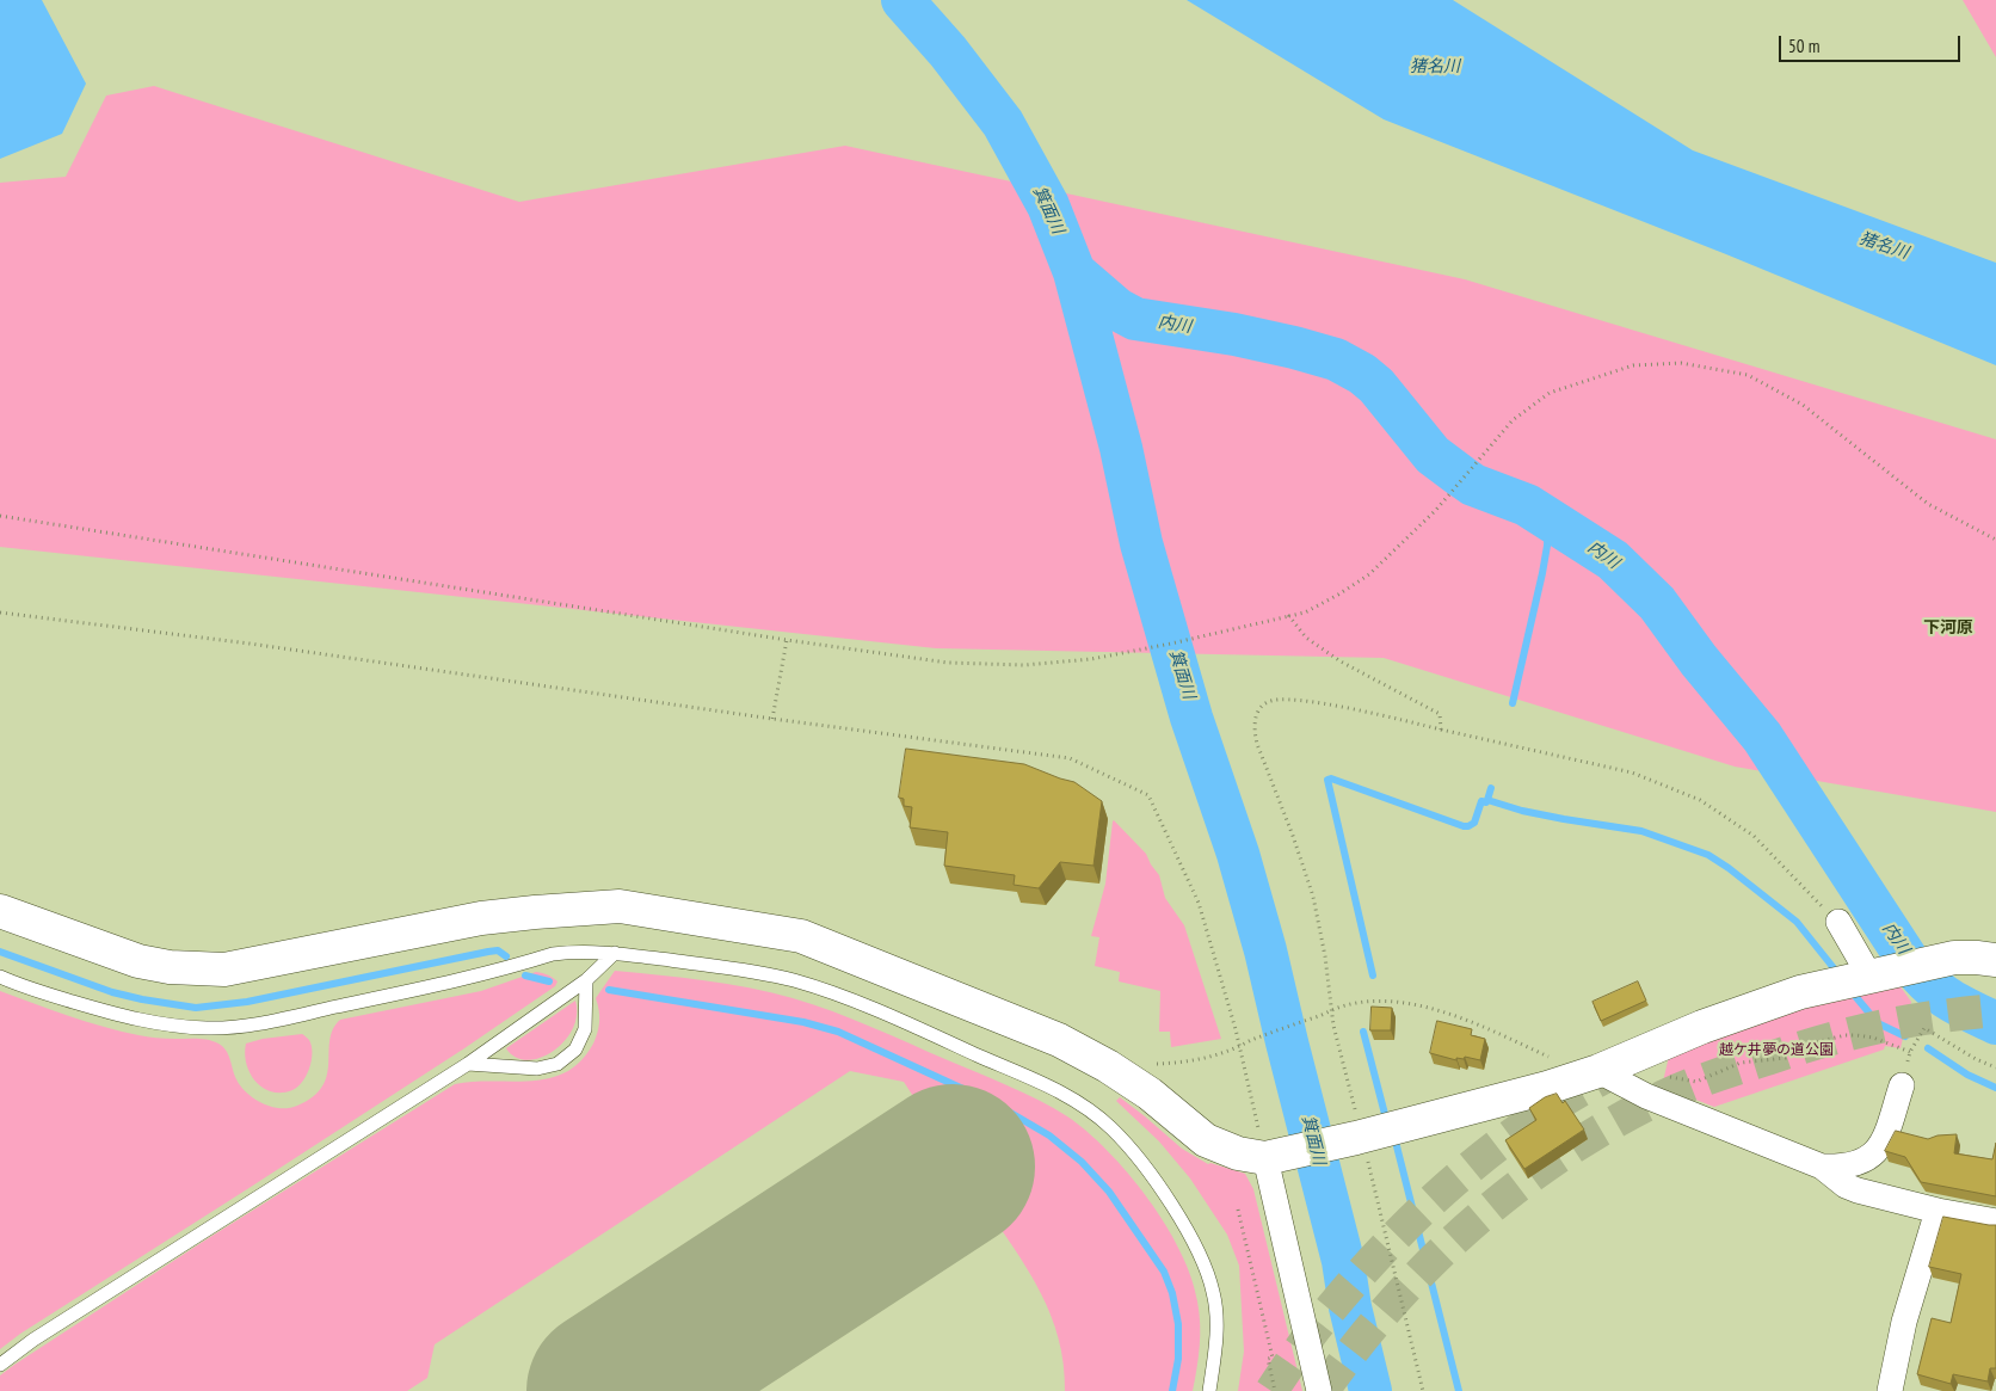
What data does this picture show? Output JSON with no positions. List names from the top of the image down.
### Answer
{
  "districts": ["下河原"],
  "water": ["猪名川", "箕面川", "内川"],
  "parks": ["越ケ井夢の道公園"],
  "scale_bar": "50 m"
}
